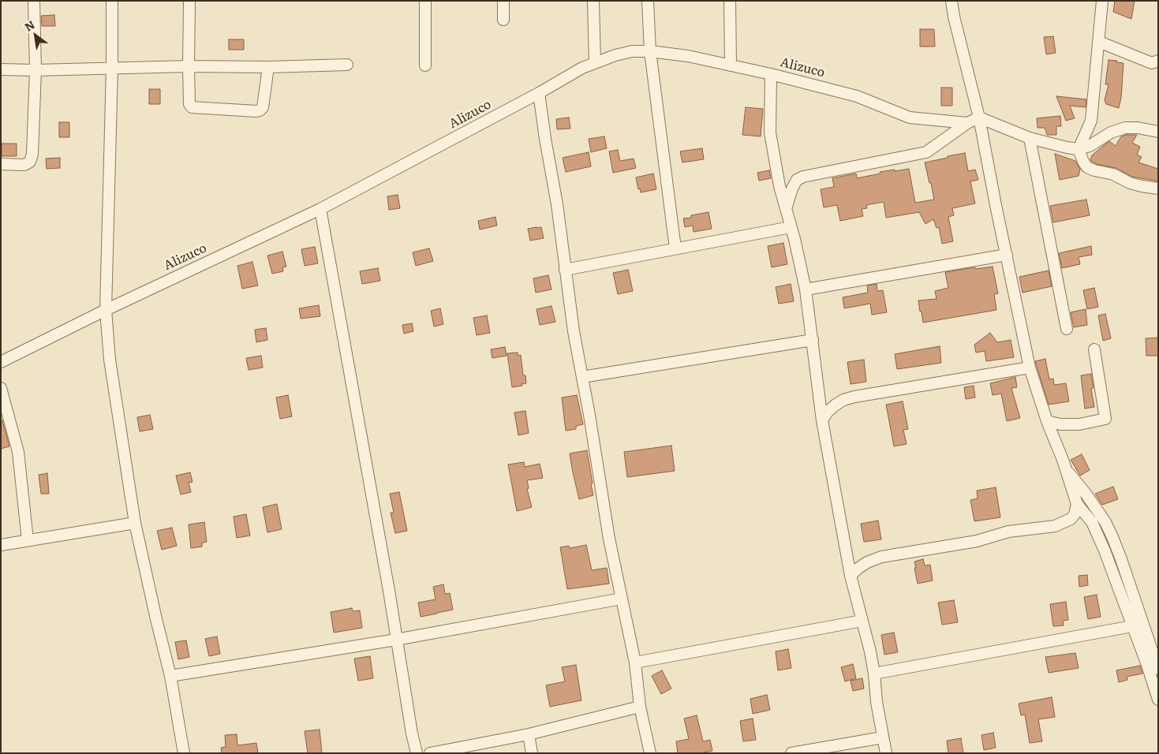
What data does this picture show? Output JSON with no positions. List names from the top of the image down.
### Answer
{
  "streets": {
    "street": ["Alizuco"]
  },
  "north": "top left"
}
